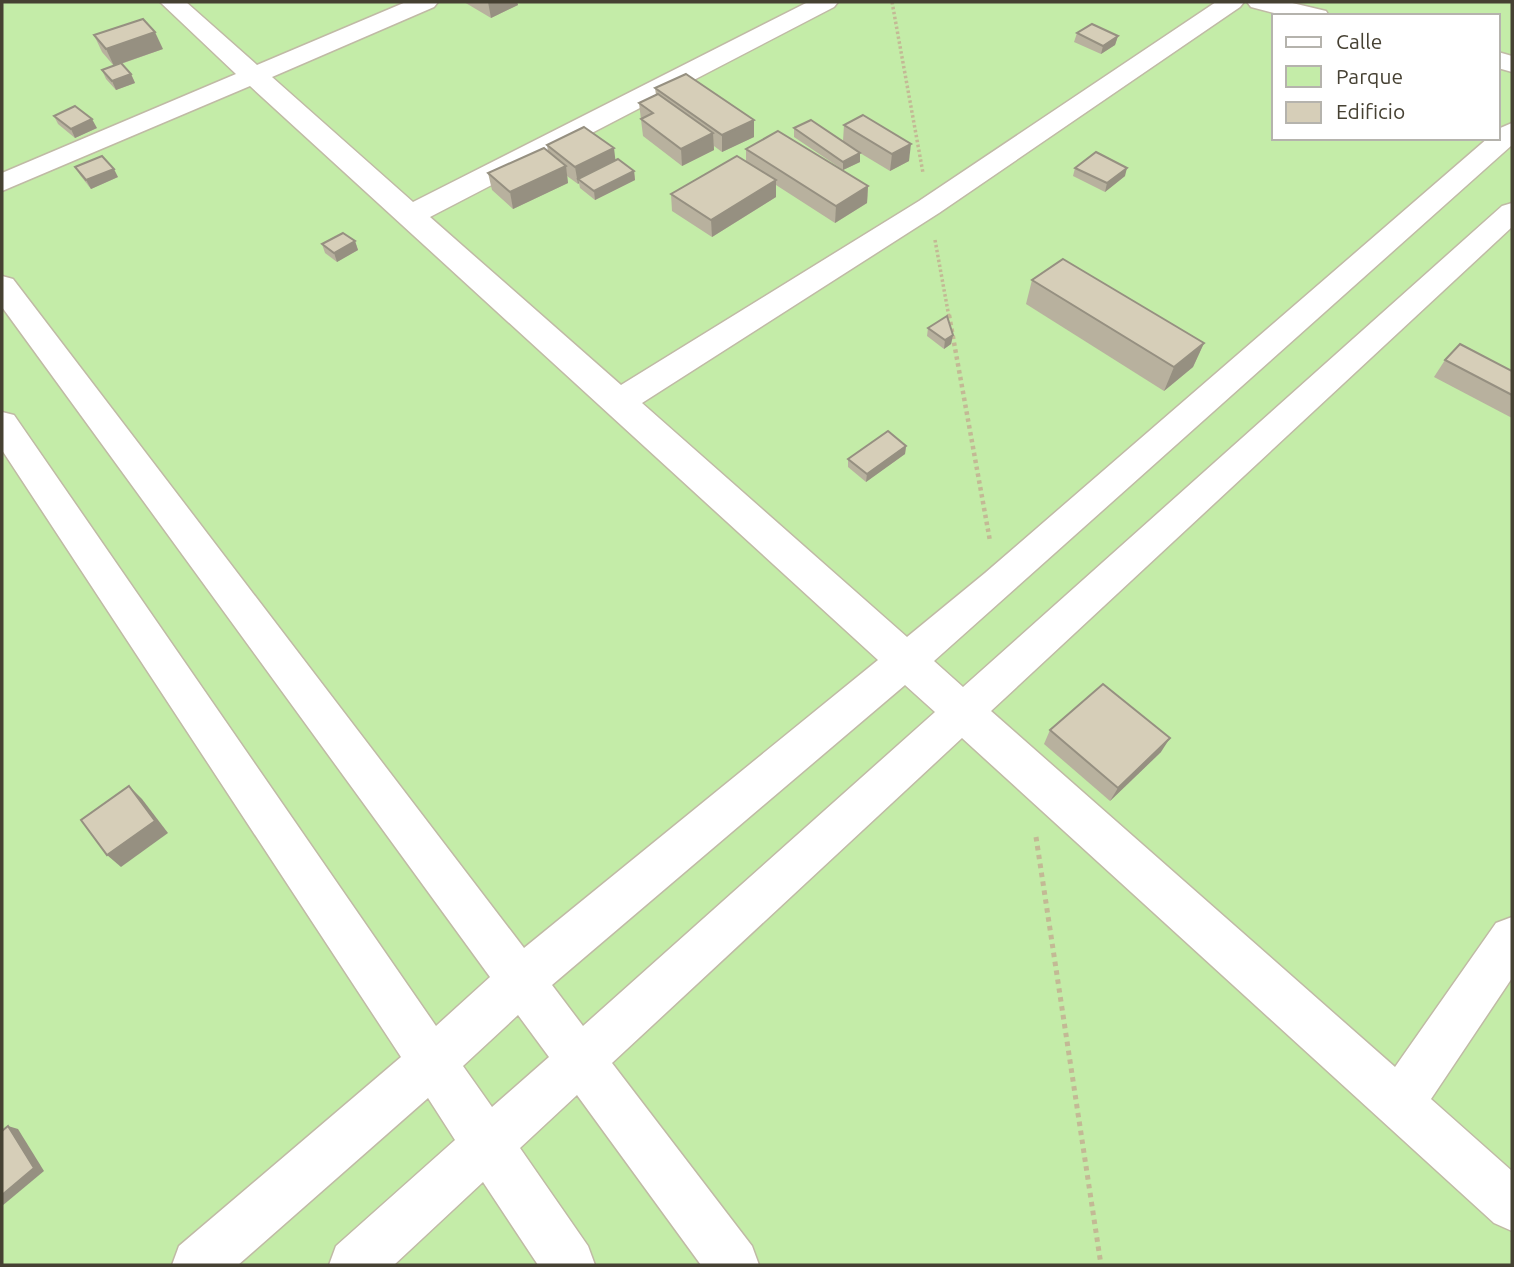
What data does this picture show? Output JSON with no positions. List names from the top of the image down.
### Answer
{
  "legend": ["Calle", "Parque", "Edificio"]
}
